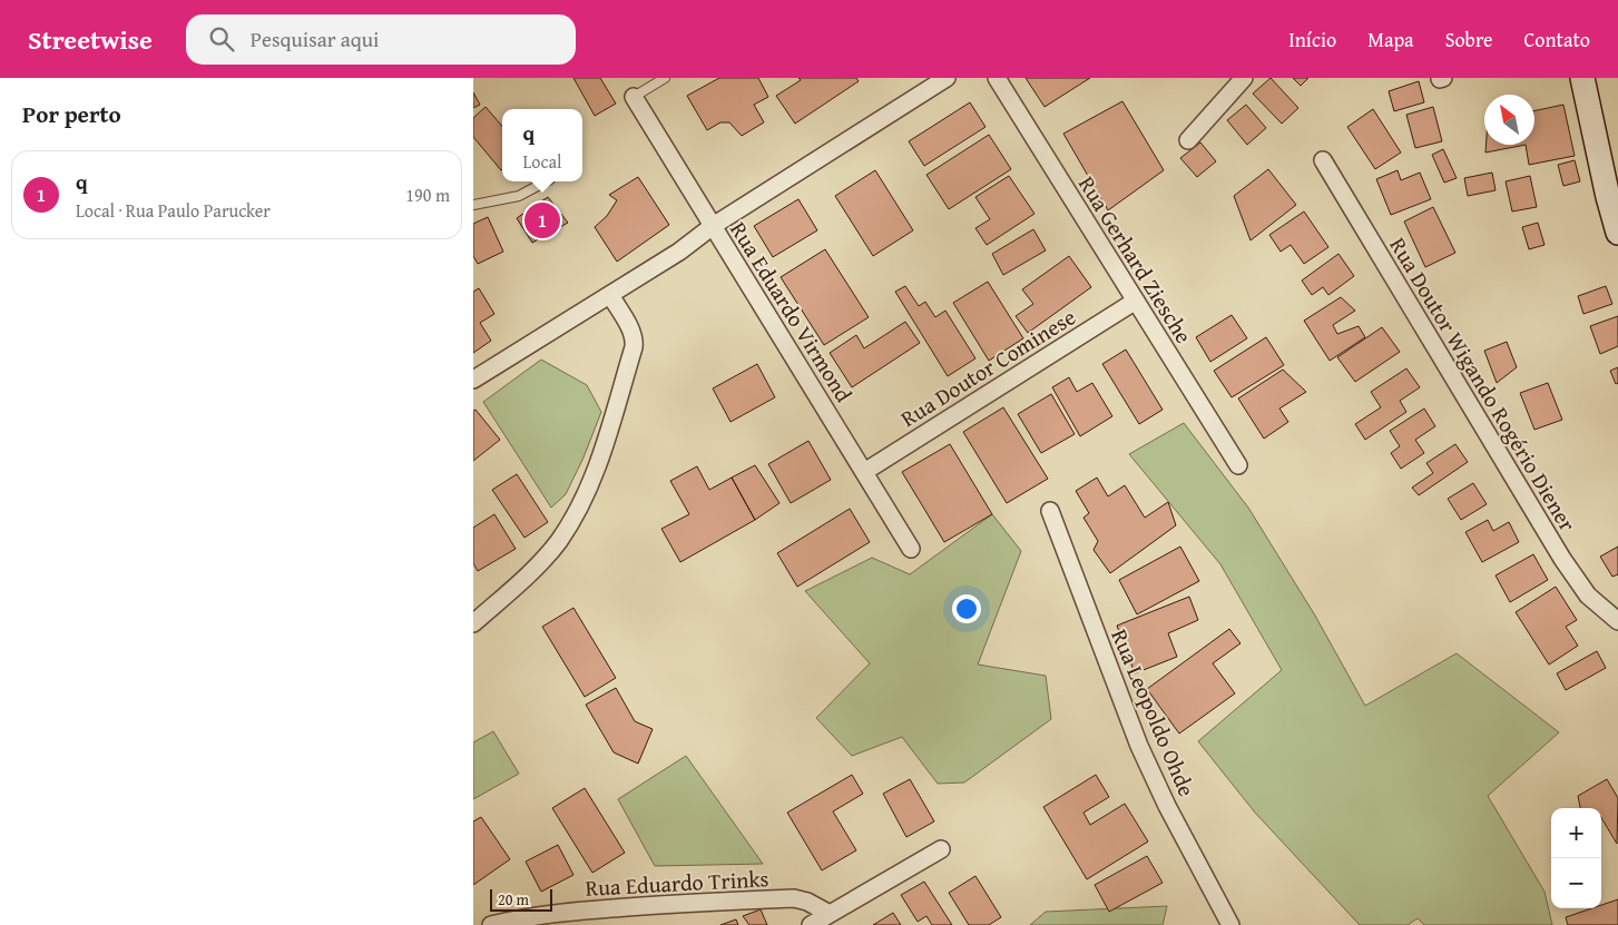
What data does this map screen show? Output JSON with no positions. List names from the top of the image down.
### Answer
{
  "streets": {
    "street": [
      "Rua Gerhard Ziesche",
      "Rua Eduardo Virmond",
      "Rua Doutor Cominese",
      "Rua Doutor Wigando Rogério Diener",
      "Rua Leopoldo Ohde",
      "Rua Eduardo Trinks"
    ]
  },
  "crossings": [
    ["Rua Gerhard Ziesche", "Rua Doutor Cominese"],
    ["Rua Eduardo Virmond", "Rua Doutor Cominese"]
  ],
  "scale_bar": "20 m",
  "north": "top left",
  "page": {
    "header": "Streetwise",
    "search": "Pesquisar aqui",
    "nav": [
      "Início",
      "Mapa",
      "Sobre",
      "Contato"
    ],
    "heading": "Por perto",
    "popup": ["q", "Local"],
    "list": [
      {
        "mark": "1",
        "name": "q",
        "note": "Local · Rua Paulo Parucker",
        "value": "190 m"
      }
    ],
    "pins": "1",
    "map_buttons": ["+", "−"],
    "scale": "20 m"
  }
}
